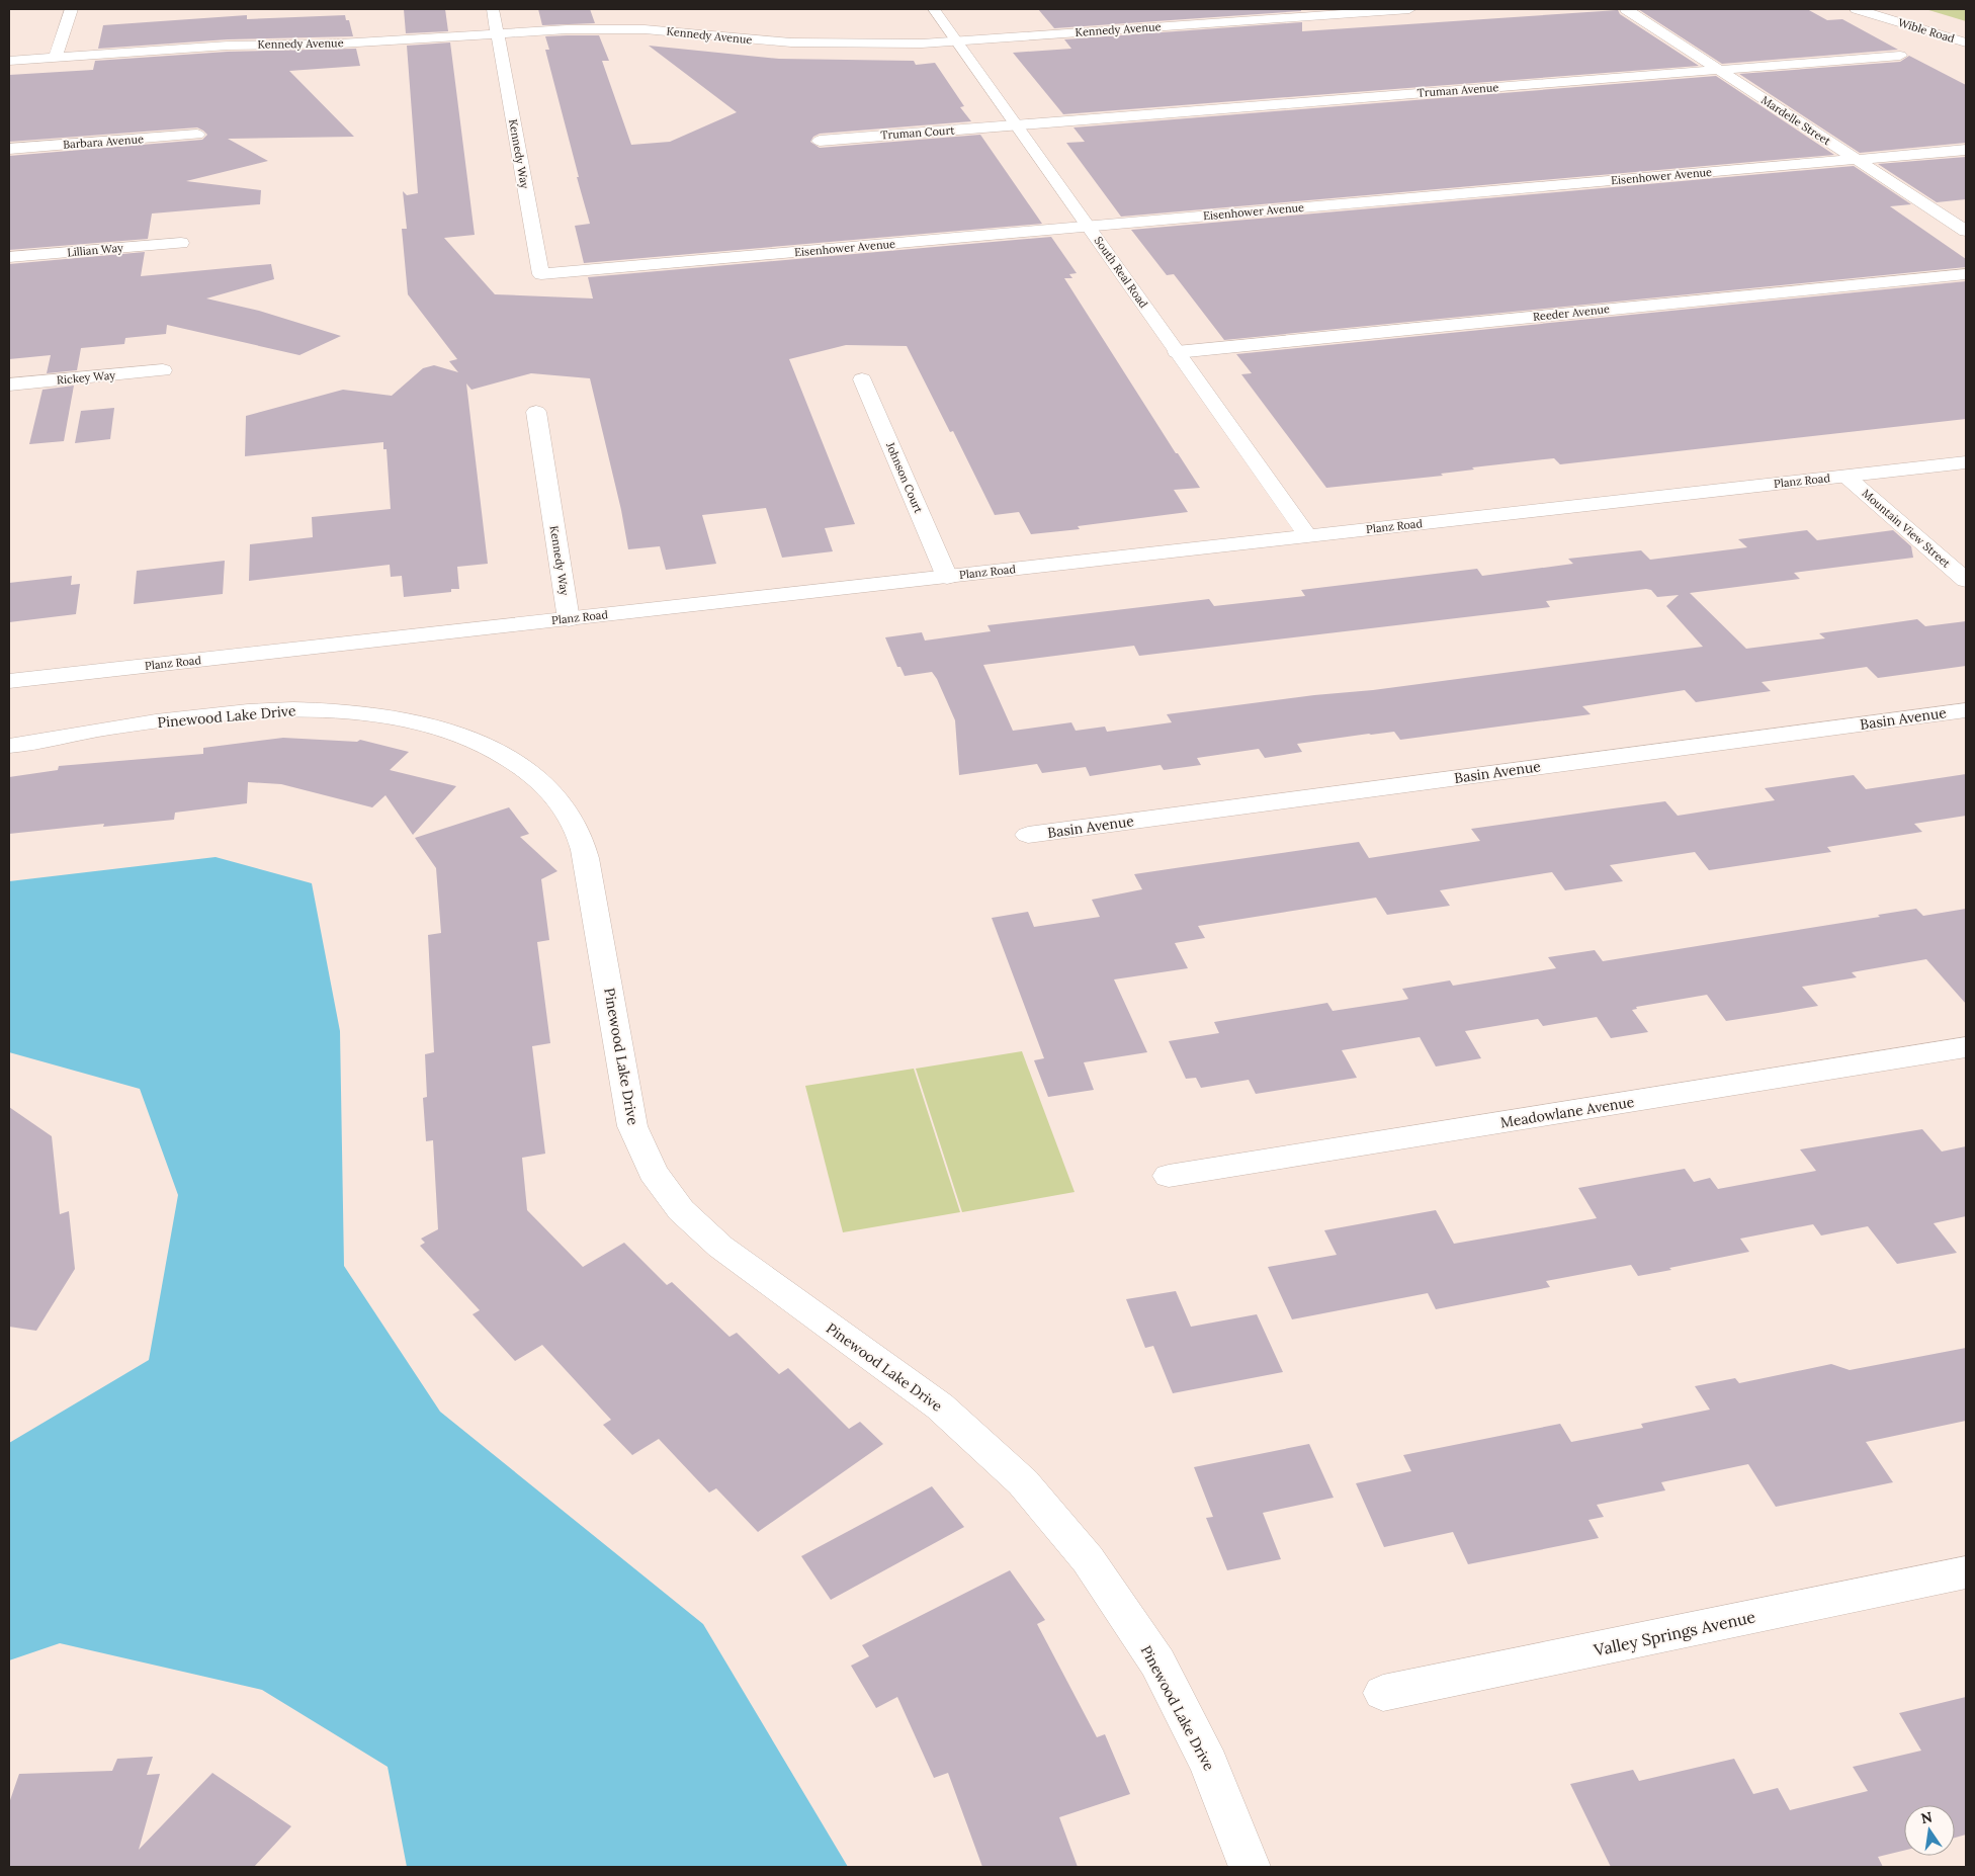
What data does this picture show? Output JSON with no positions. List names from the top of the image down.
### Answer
{
  "streets": {
    "street": [
      "Kennedy Avenue",
      "Wible Road",
      "Truman Avenue",
      "Mardelle Street",
      "Truman Court",
      "Barbara Avenue",
      "Kennedy Way",
      "Eisenhower Avenue",
      "Lillian Way",
      "South Real Road",
      "Reeder Avenue",
      "Rickey Way",
      "Johnson Court",
      "Planz Road",
      "Mountain View Street",
      "Pinewood Lake Drive",
      "Basin Avenue",
      "Meadowlane Avenue",
      "Valley Springs Avenue"
    ]
  },
  "crossings": [
    ["Kennedy Avenue", "Kennedy Way"],
    ["Kennedy Avenue", "South Real Road"],
    ["Truman Avenue", "Mardelle Street"],
    ["Truman Avenue", "Truman Court"],
    ["Truman Avenue", "South Real Road"],
    ["Mardelle Street", "Eisenhower Avenue"],
    ["Truman Court", "South Real Road"],
    ["Kennedy Way", "Eisenhower Avenue"],
    ["Kennedy Way", "Planz Road"],
    ["Eisenhower Avenue", "South Real Road"],
    ["South Real Road", "Reeder Avenue"],
    ["South Real Road", "Planz Road"],
    ["Johnson Court", "Planz Road"],
    ["Planz Road", "Mountain View Street"]
  ],
  "north": "top"
}
